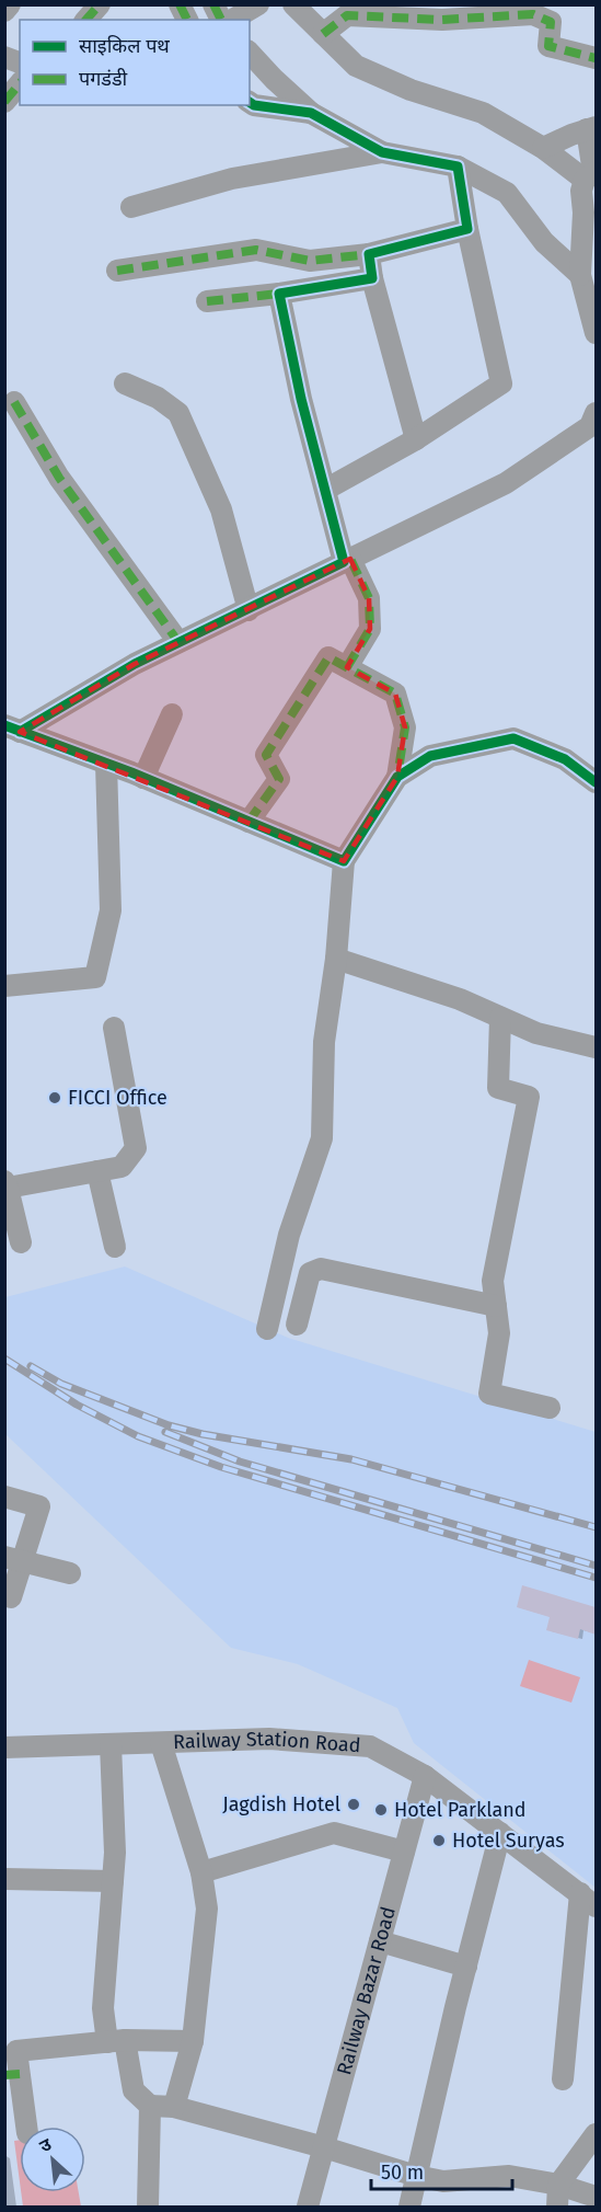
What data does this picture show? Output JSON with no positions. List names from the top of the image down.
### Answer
{
  "streets": {
    "street": ["Railway Station Road", "Railway Bazar Road"]
  },
  "crossings": [
    ["Railway Station Road", "Railway Bazar Road"]
  ],
  "places": [
    "FICCI Office",
    "Jagdish Hotel",
    "Hotel Parkland",
    "Hotel Suryas"
  ],
  "legend": ["साइकिल पथ", "पगडंडी"],
  "scale_bar": "50 m",
  "north": "top left"
}
